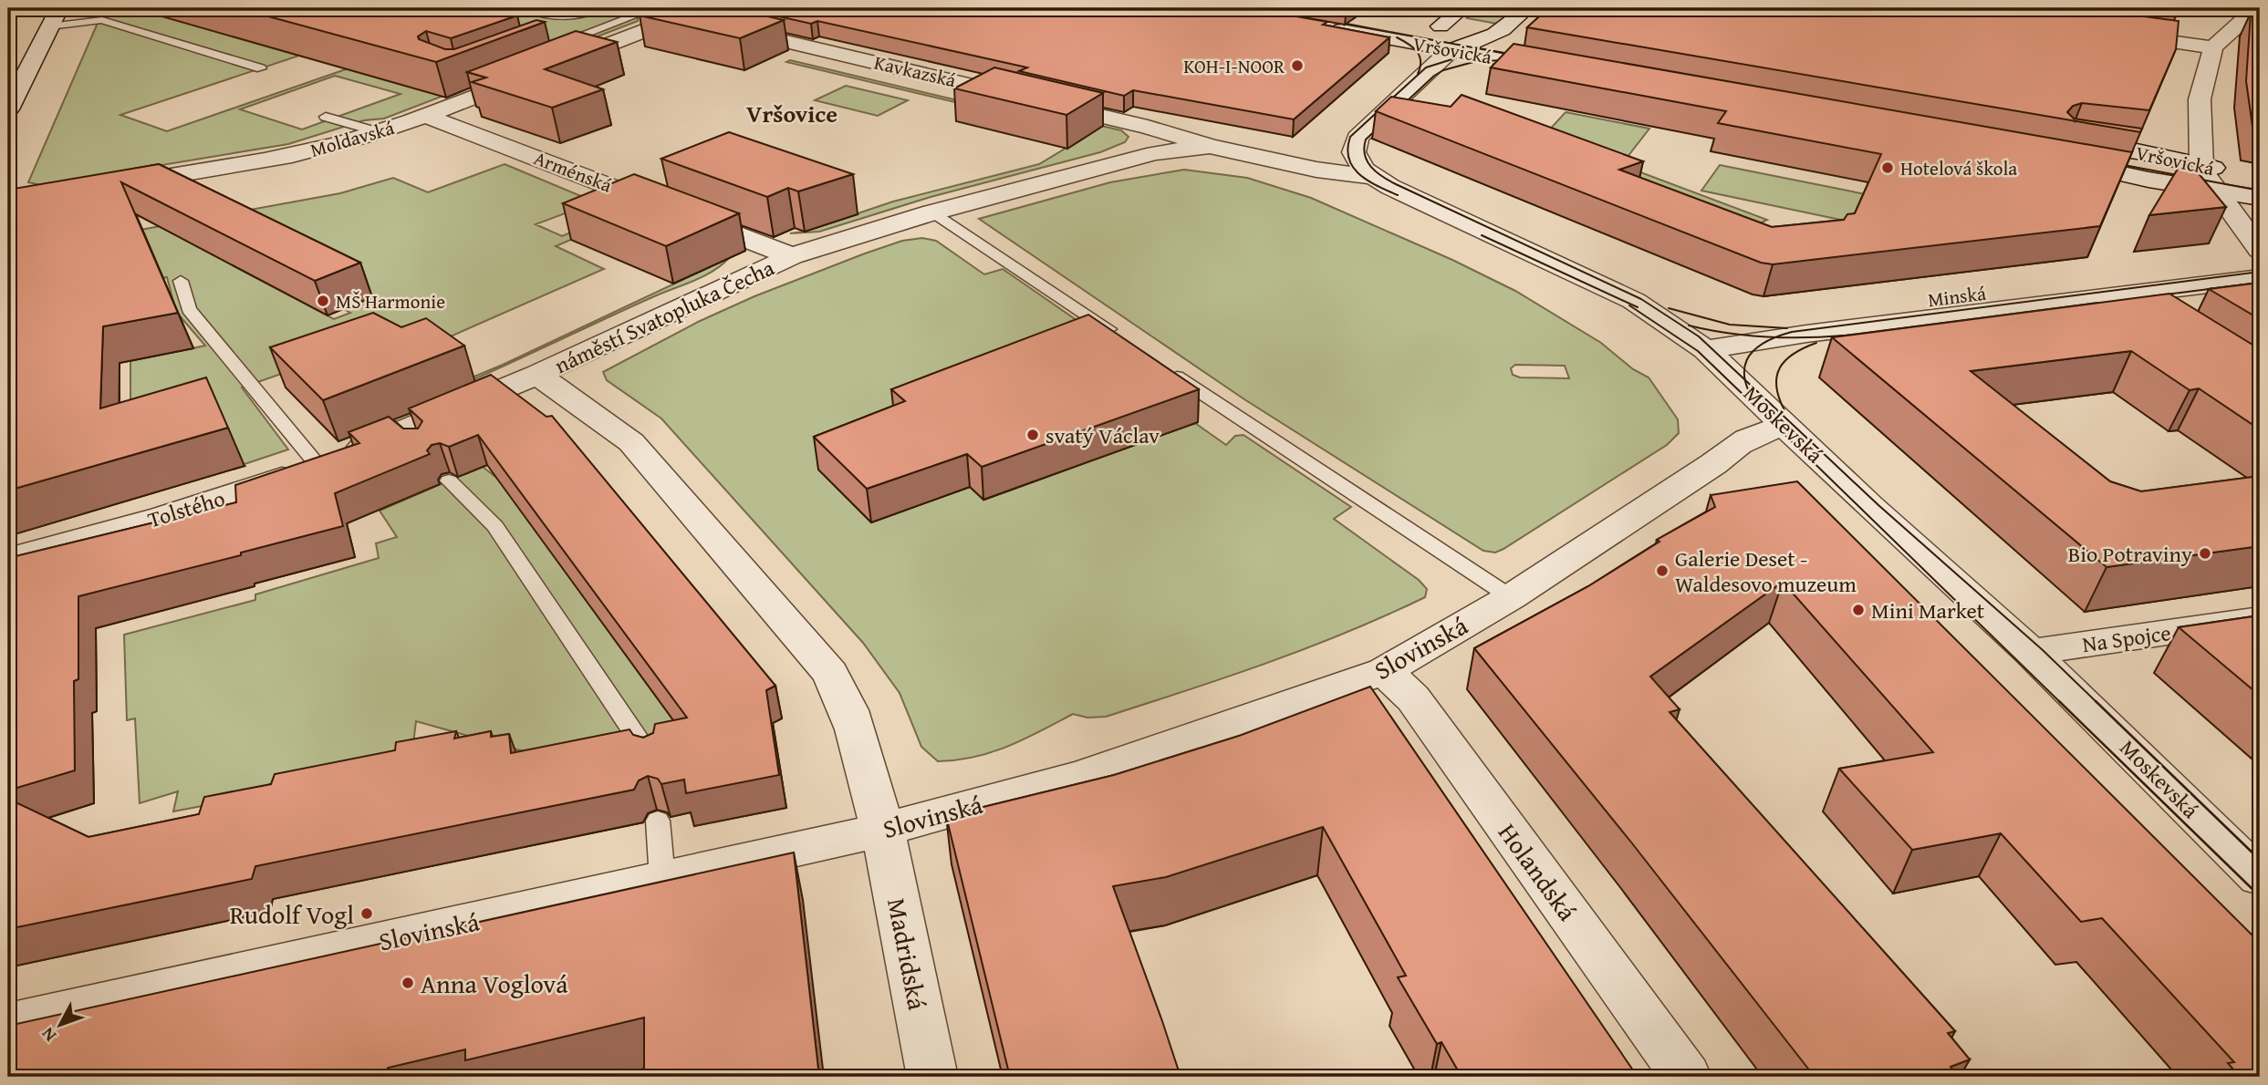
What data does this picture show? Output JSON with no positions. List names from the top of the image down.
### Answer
{
  "streets": {
    "street": [
      "Vršovická",
      "Kavkazská",
      "Moldavská",
      "Arménská",
      "Minská",
      "náměstí Svatopluka Čecha",
      "Moskevská",
      "Tolstého",
      "Na Spojce",
      "Slovinská",
      "Holandská",
      "Madridská"
    ]
  },
  "crossings": [
    ["Kavkazská", "Moldavská"],
    ["Kavkazská", "náměstí Svatopluka Čecha"],
    ["Kavkazská", "Moskevská"],
    ["Moldavská", "Arménská"],
    ["Arménská", "náměstí Svatopluka Čecha"],
    ["Minská", "Moskevská"],
    ["náměstí Svatopluka Čecha", "Tolstého"],
    ["náměstí Svatopluka Čecha", "Slovinská"],
    ["náměstí Svatopluka Čecha", "Madridská"],
    ["Moskevská", "Na Spojce"],
    ["Moskevská", "Slovinská"],
    ["Slovinská", "Holandská"],
    ["Slovinská", "Madridská"]
  ],
  "districts": ["Vršovice"],
  "places": [
    "KOH-I-NOOR",
    "Hotelová škola",
    "MŠ Harmonie",
    "svatý Václav",
    "Bio Potraviny",
    "Galerie Deset - Waldesovo muzeum",
    "Mini Market",
    "Rudolf Vogl",
    "Anna Voglová"
  ],
  "north": "bottom left"
}
